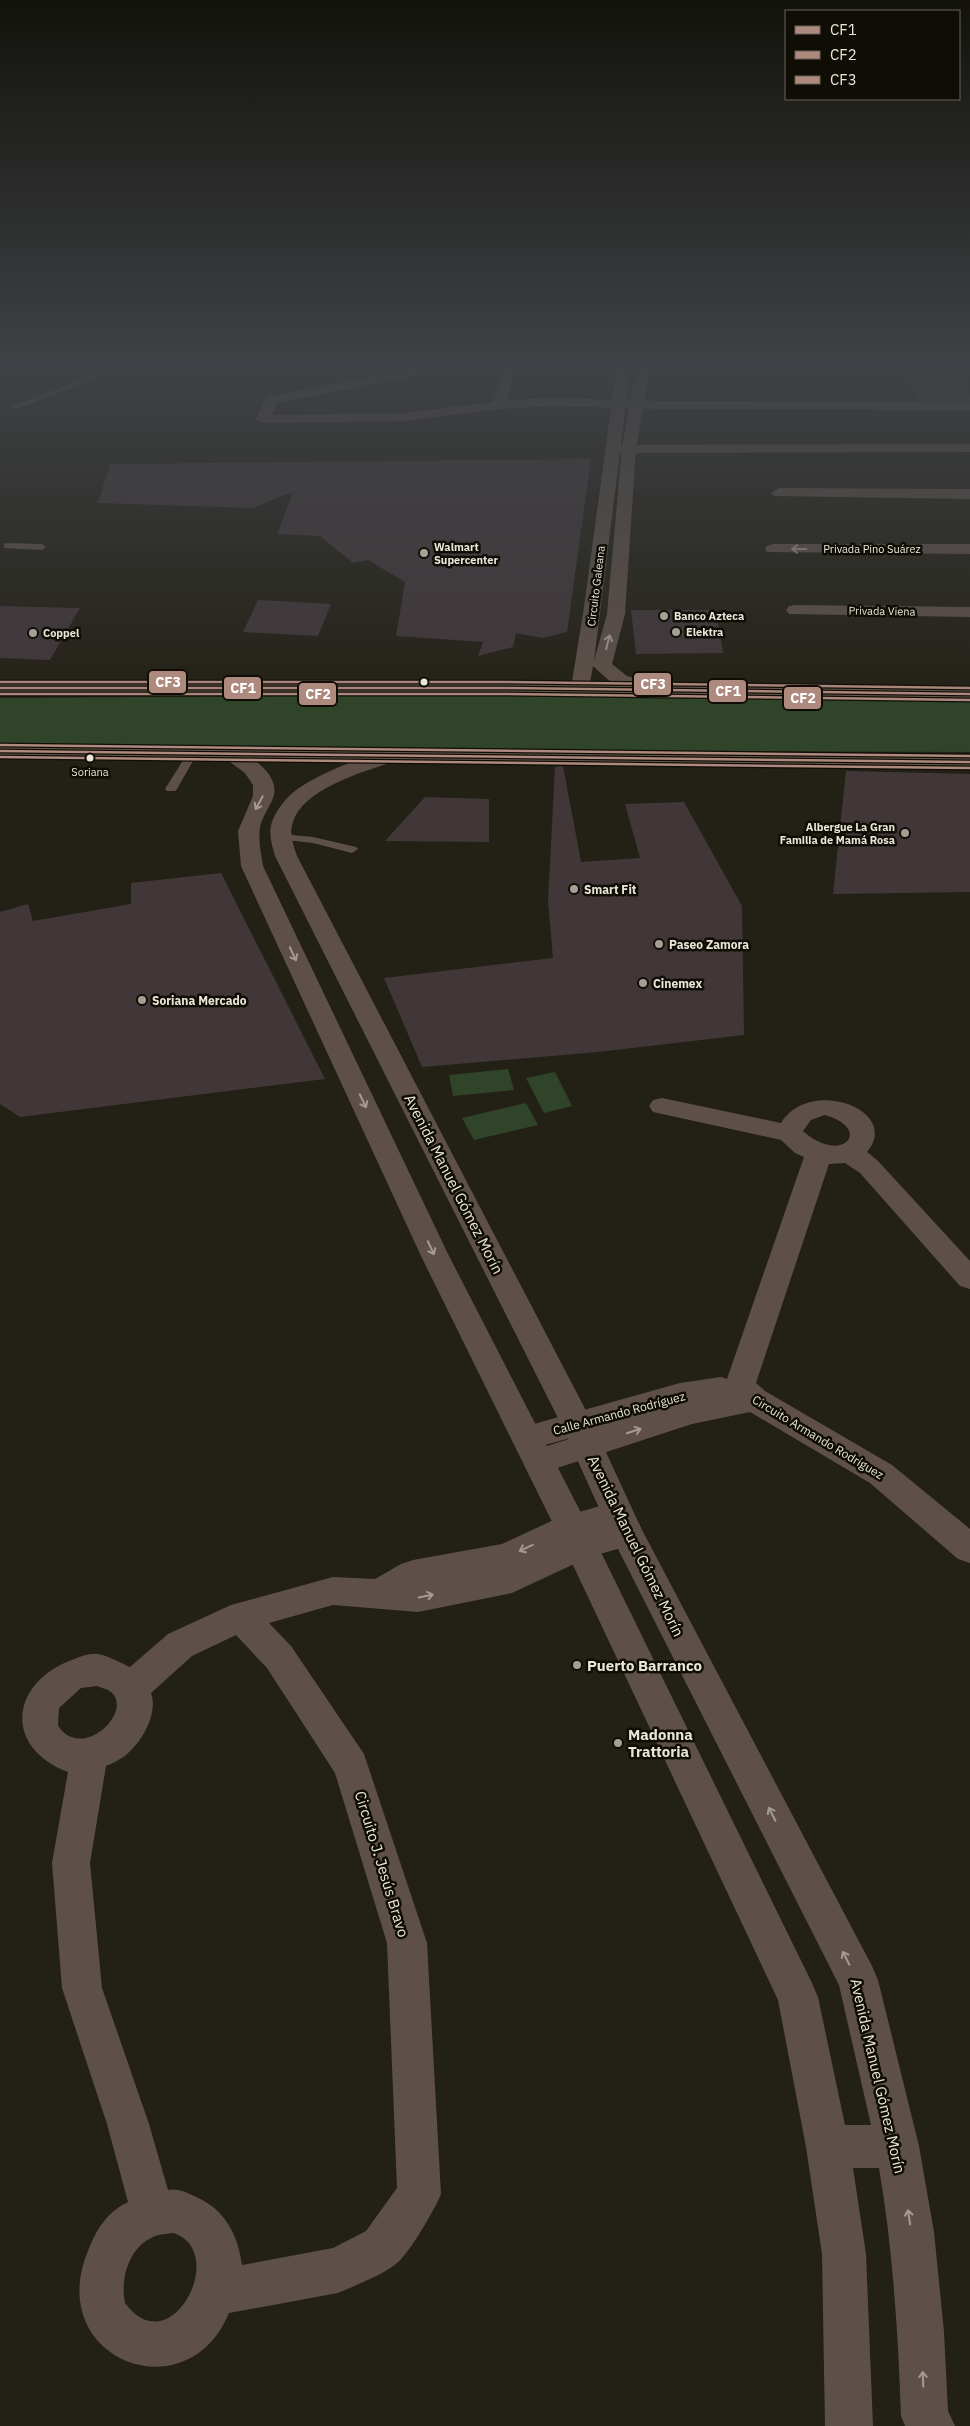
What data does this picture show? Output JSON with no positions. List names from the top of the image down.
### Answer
{
  "streets": {
    "street": [
      "Privada Pino Suárez",
      "Circuito Galeana",
      "Privada Viena",
      "Avenida Manuel Gómez Morín",
      "Calle Armando Rodríguez",
      "Circuito Armando Rodríguez",
      "Circuito J. Jesús Bravo"
    ]
  },
  "crossings": [
    ["Avenida Manuel Gómez Morín", "Calle Armando Rodríguez"],
    ["Calle Armando Rodríguez", "Circuito Armando Rodríguez"]
  ],
  "places": [
    "Walmart Supercenter",
    "Banco Azteca",
    "Elektra",
    "Coppel",
    "Soriana",
    "Albergue La Gran Familia de Mamá Rosa",
    "Smart Fit",
    "Paseo Zamora",
    "Cinemex",
    "Soriana Mercado",
    "Puerto Barranco",
    "Madonna Trattoria"
  ],
  "lines": ["transit line CF3", "transit line CF1", "transit line CF2"],
  "legend": ["CF1", "CF2", "CF3"]
}
